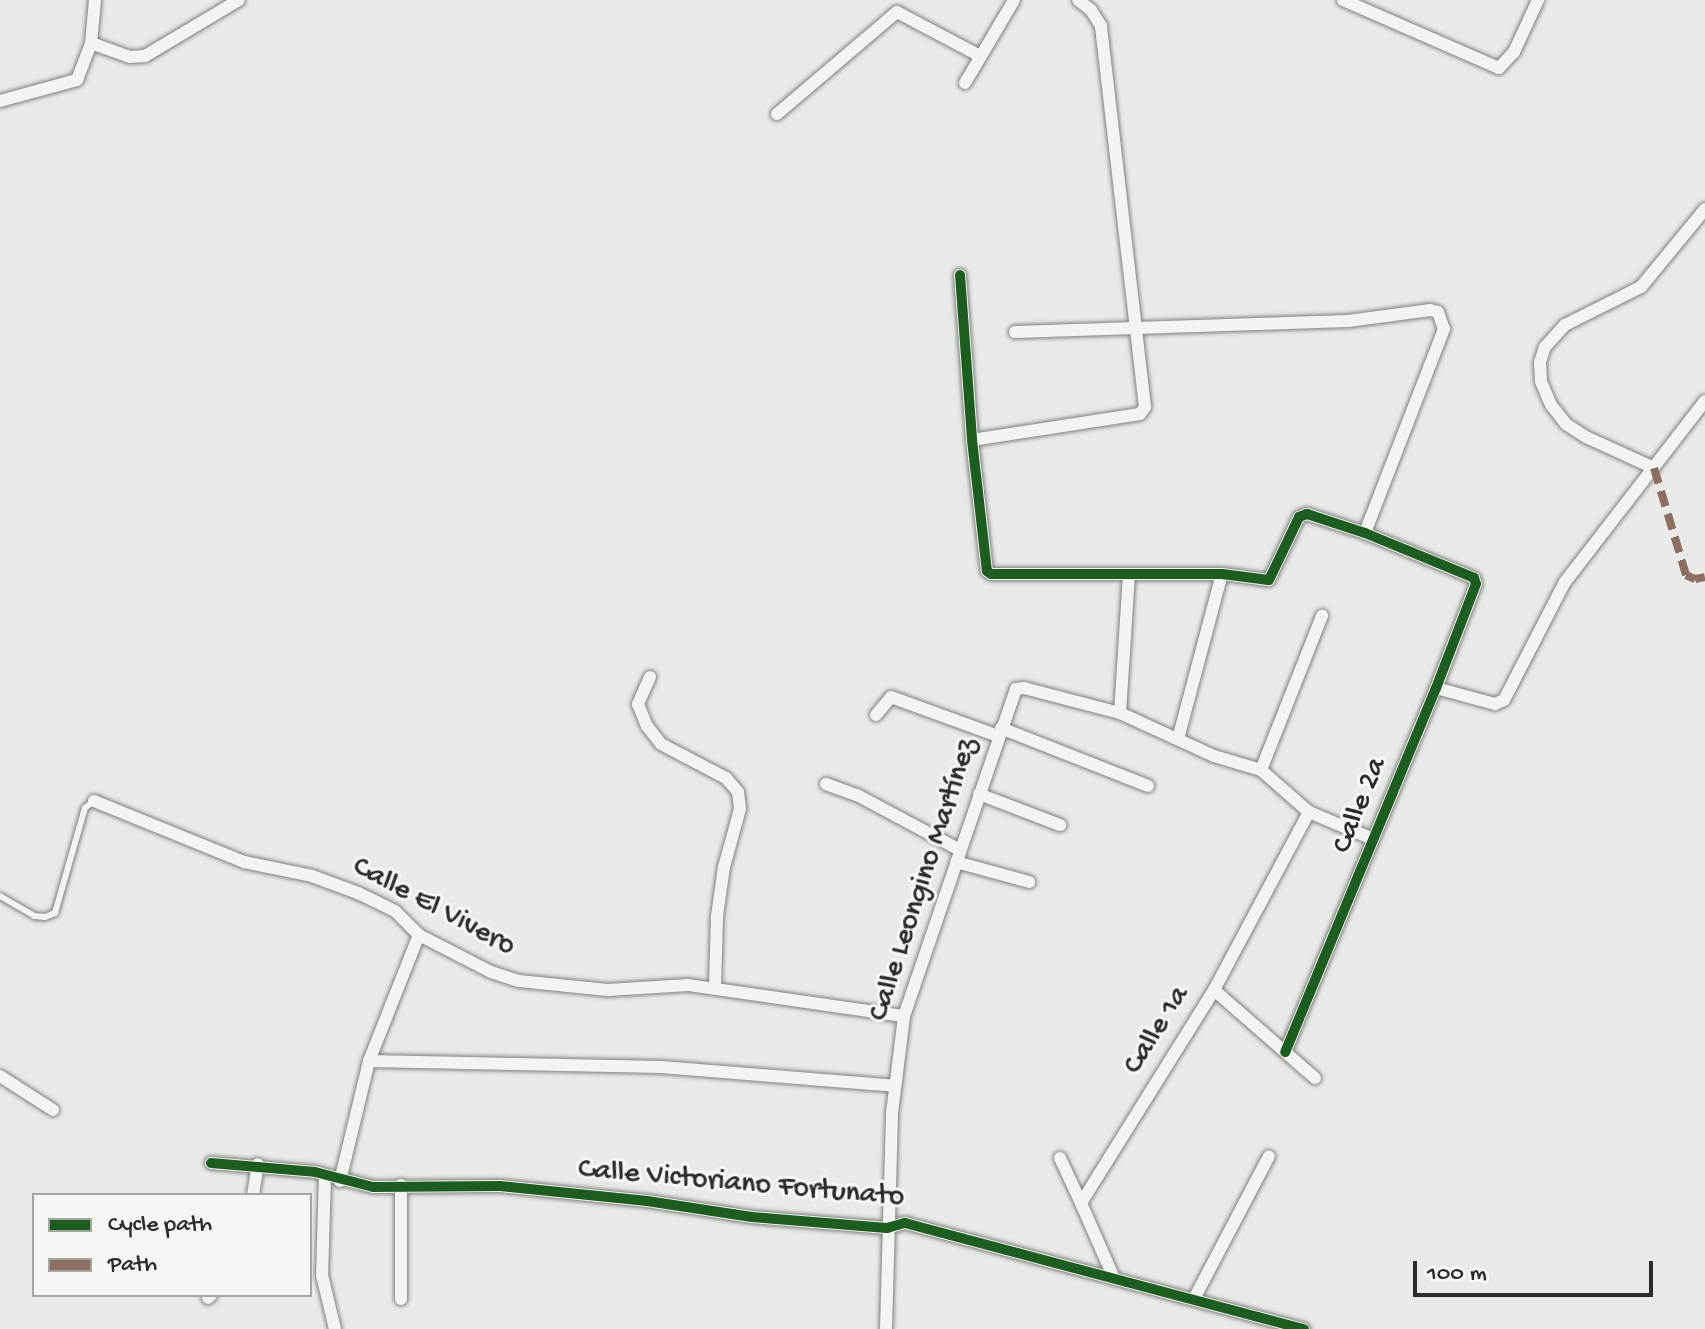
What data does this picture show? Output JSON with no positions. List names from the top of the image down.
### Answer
{
  "streets": {
    "street": [
      "Calle 2a",
      "Calle Leongino Martínez",
      "Calle El Vivero",
      "Calle 1a",
      "Calle Victoriano Fortunato"
    ]
  },
  "crossings": [
    ["Calle Leongino Martínez", "Calle El Vivero"],
    ["Calle Leongino Martínez", "Calle Victoriano Fortunato"]
  ],
  "legend": ["Cycle path", "Path"],
  "scale_bar": "100 m"
}
